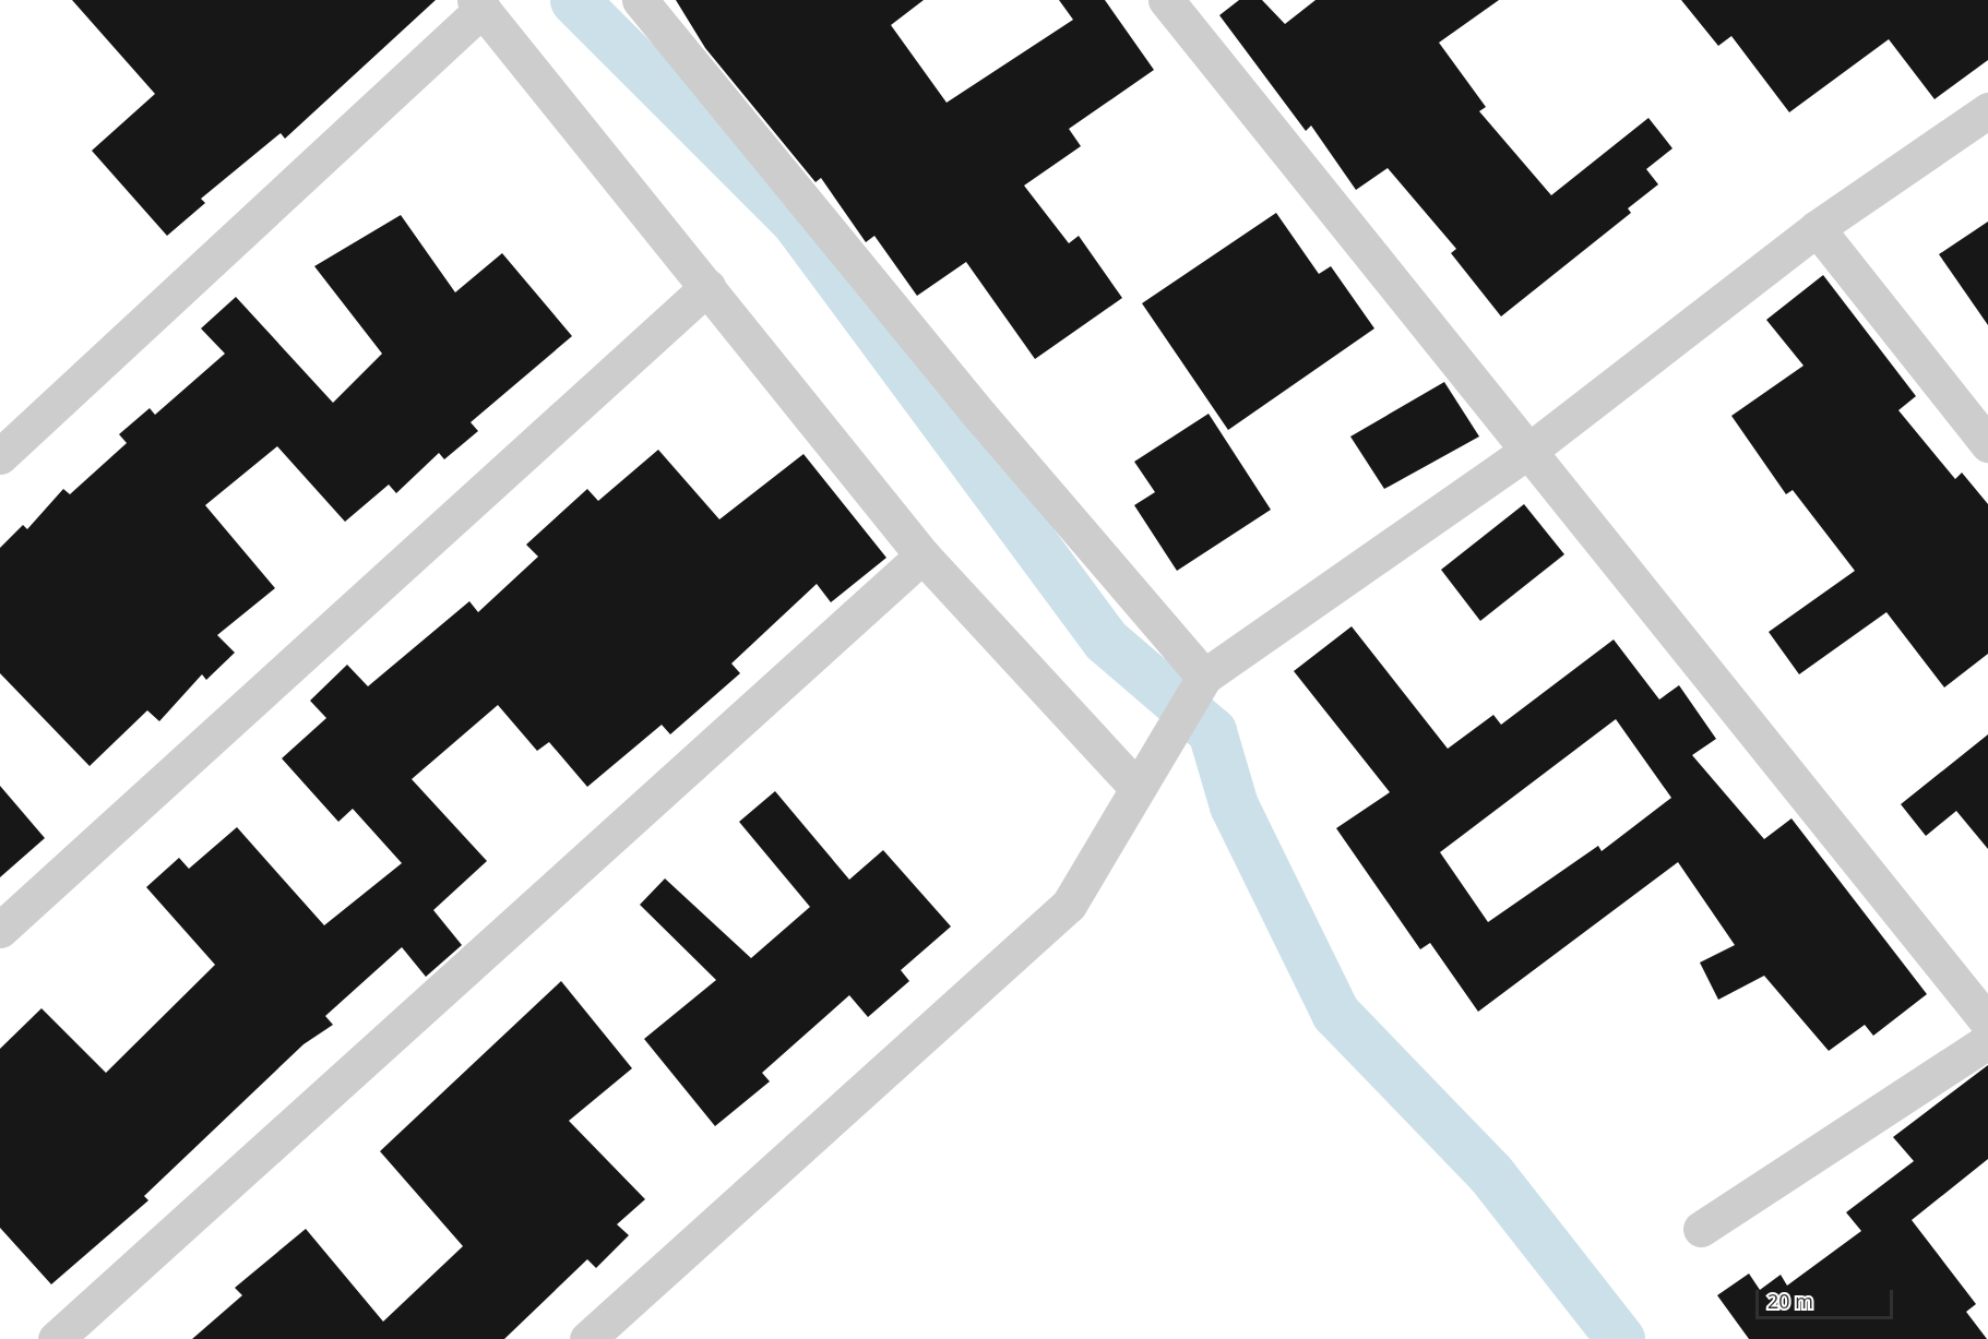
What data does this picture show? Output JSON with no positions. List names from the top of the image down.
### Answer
{
  "scale_bar": "20 m"
}
